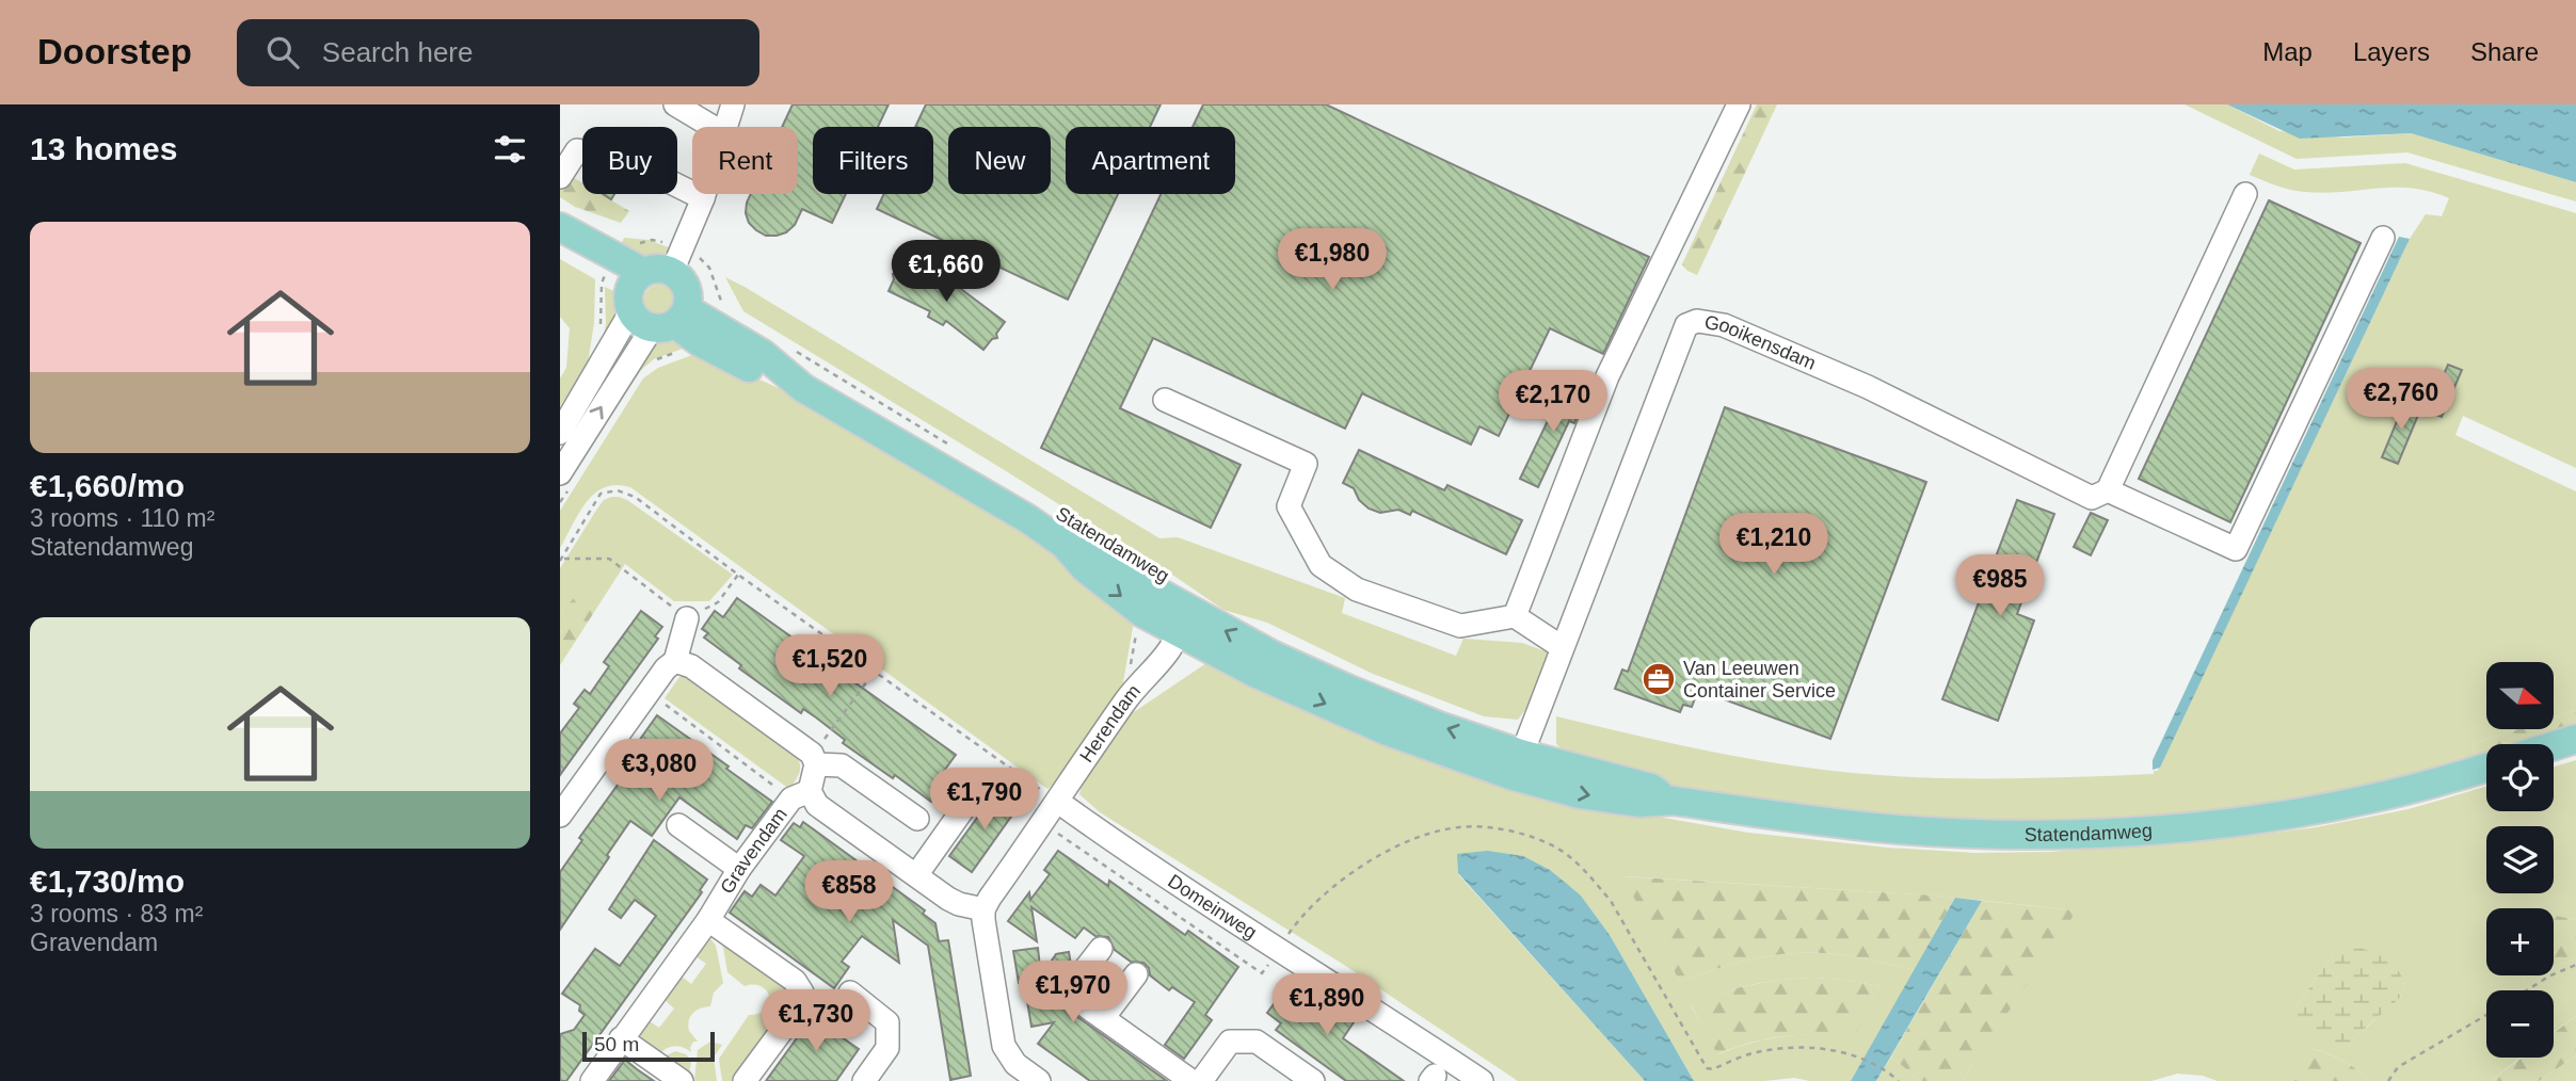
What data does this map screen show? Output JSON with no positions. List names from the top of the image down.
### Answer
{
  "streets": {
    "main road": ["Statendamweg"],
    "street": [
      "Gooikensdam",
      "Herendam",
      "Gravendam",
      "Domeinweg"
    ]
  },
  "crossings": [
    ["Gooikensdam", "Statendamweg"],
    ["Statendamweg", "Herendam"],
    ["Herendam", "Domeinweg"]
  ],
  "places": {
    "office": ["Van Leeuwen Container Service"]
  },
  "scale_bar": "50 m",
  "north": "right",
  "page": {
    "header": "Doorstep",
    "search": "Search here",
    "nav": ["Map", "Layers", "Share"],
    "heading": "13 homes",
    "chip": [
      "Buy",
      "Rent",
      "Filters",
      "New",
      "Apartment"
    ],
    "list": [
      {
        "name": "€1,660/mo",
        "note": "3 rooms · 110 m² · Statendamweg"
      },
      {
        "name": "€1,730/mo",
        "note": "3 rooms · 83 m² · Gravendam"
      }
    ],
    "price": [
      "€1,980",
      "€1,660",
      "€2,760",
      "€2,170",
      "€1,210",
      "€985",
      "€1,520",
      "€3,080",
      "€1,790",
      "€858",
      "€1,970",
      "€1,890",
      "€1,730"
    ],
    "map_buttons": ["+", "−"],
    "scale": "50 m"
  }
}
